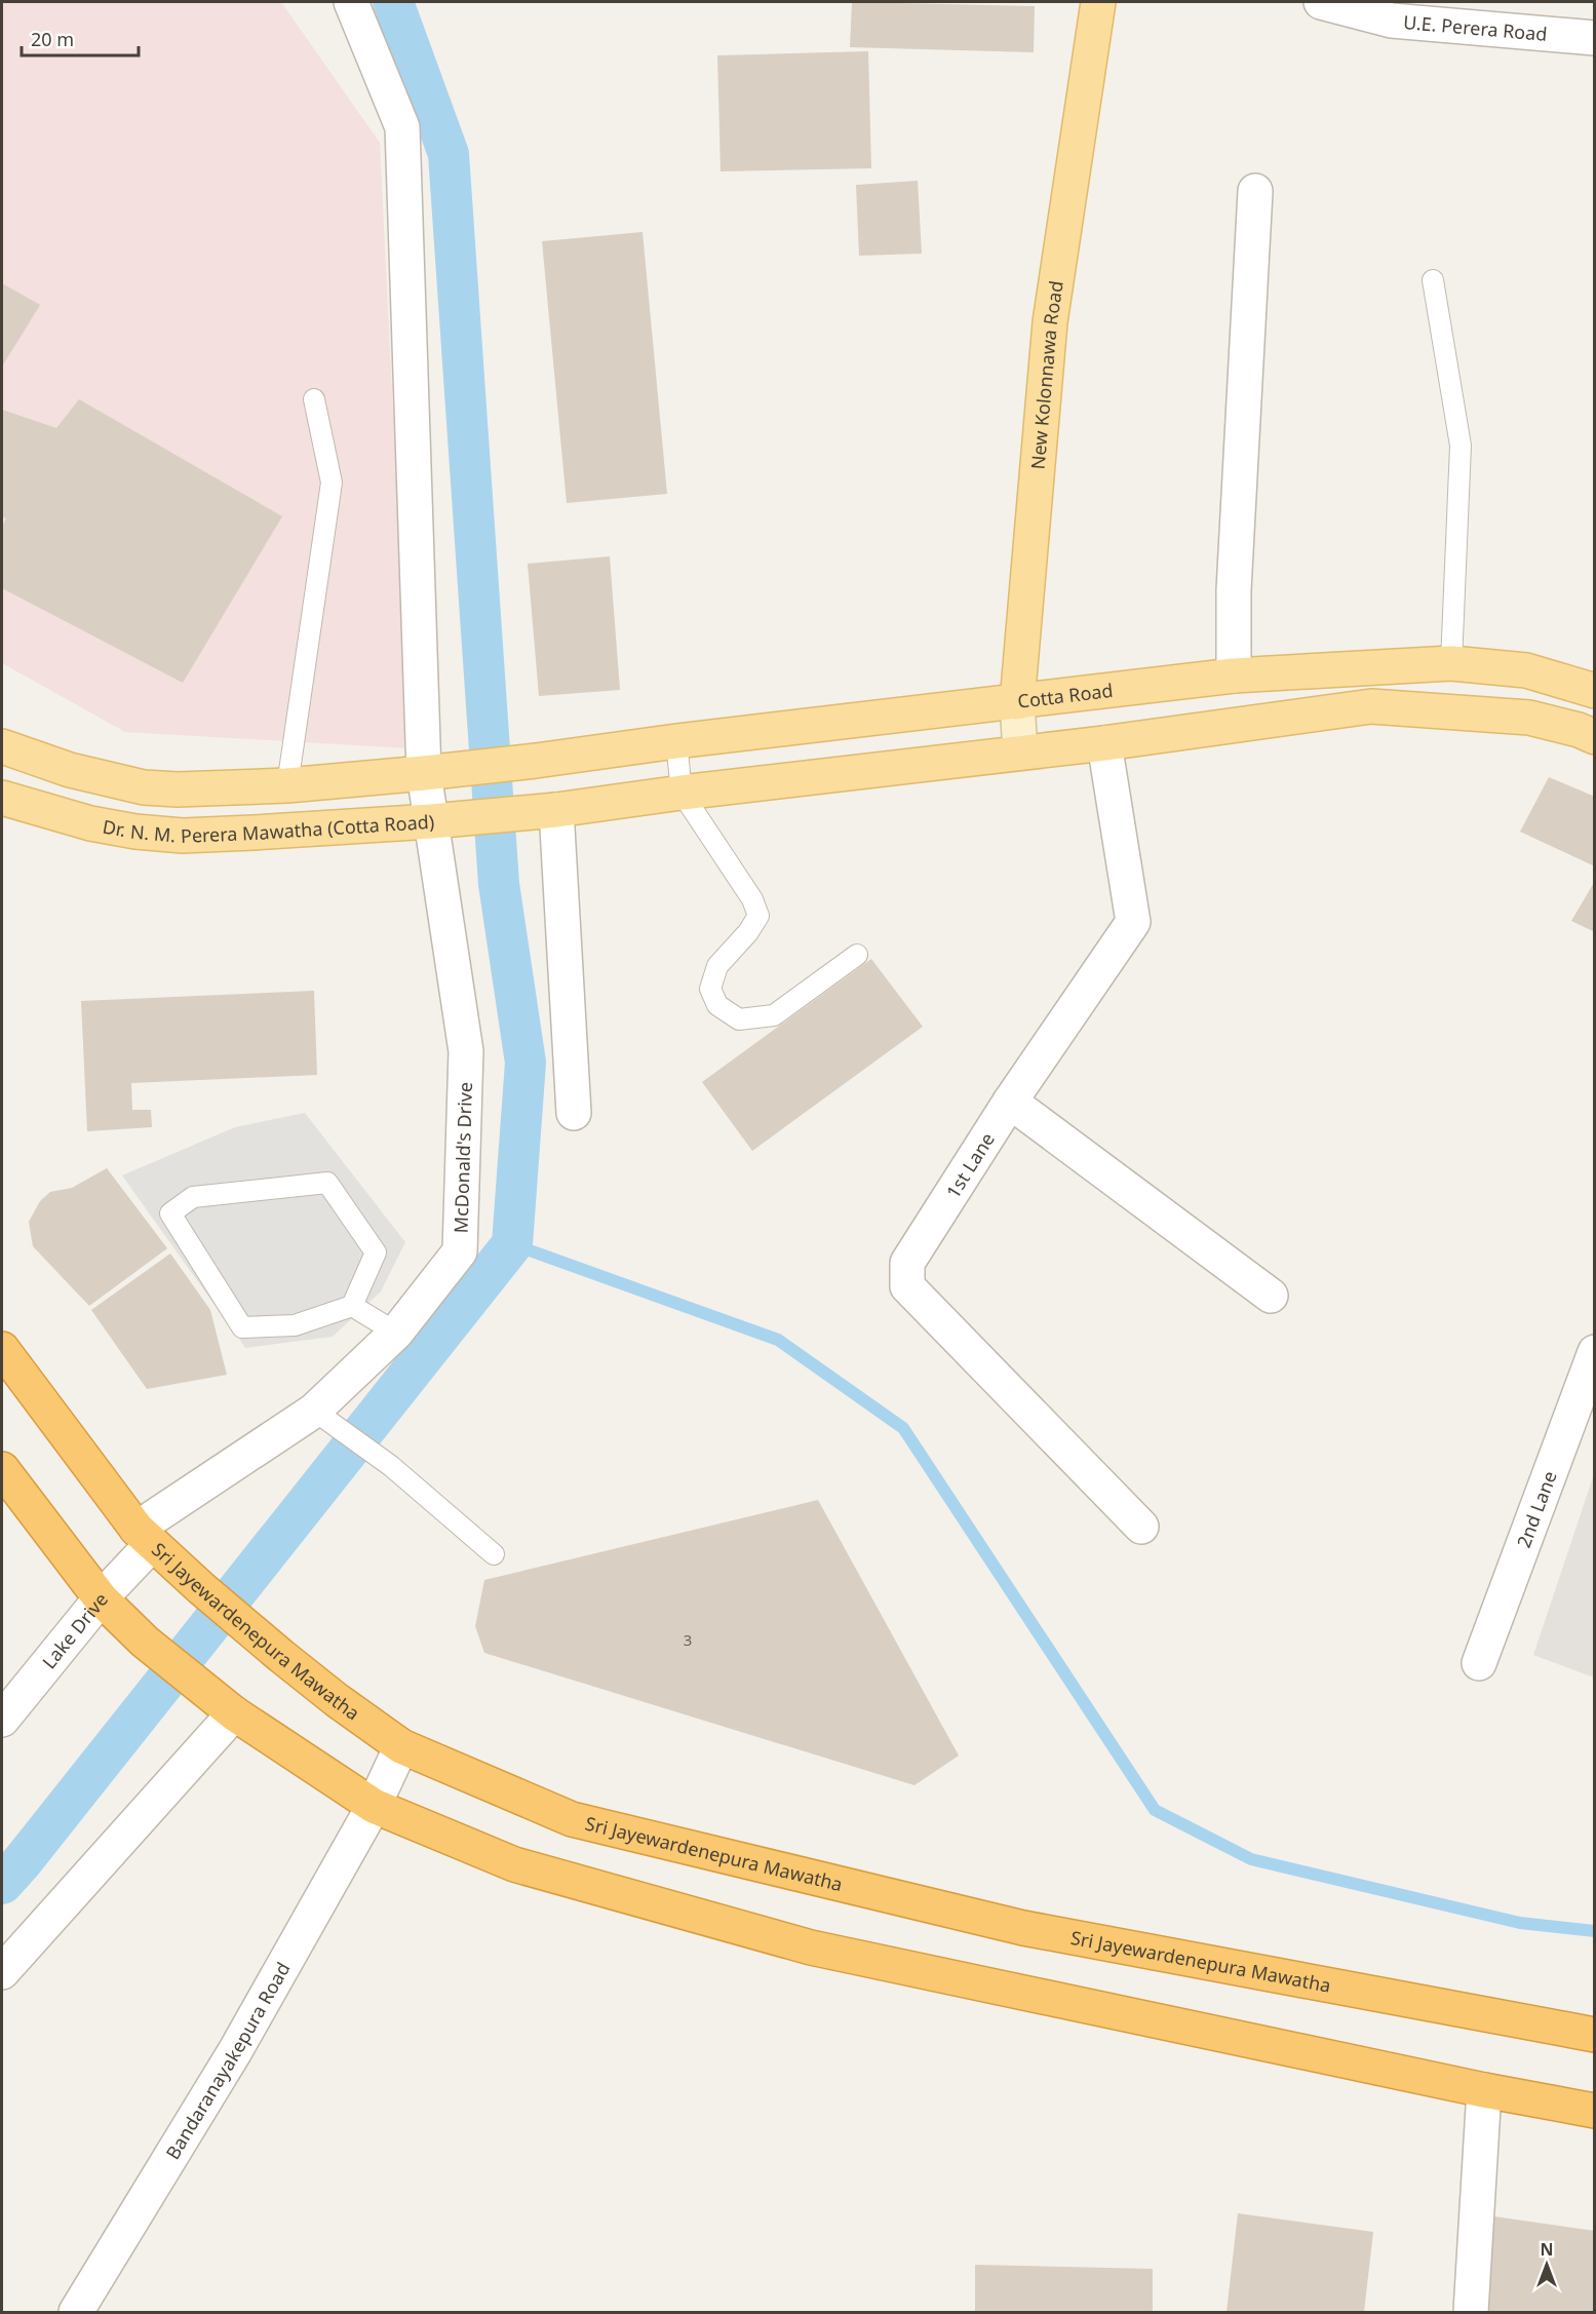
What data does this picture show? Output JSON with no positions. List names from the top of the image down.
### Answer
{
  "streets": {
    "highway": ["Sri Jayewardenepura Mawatha"],
    "main road": ["New Kolonnawa Road", "Cotta Road", "Dr. N. M. Perera Mawatha (Cotta Road)"],
    "street": [
      "U.E. Perera Road",
      "McDonald's Drive",
      "1st Lane",
      "2nd Lane",
      "Lake Drive",
      "Bandaranayakepura Road"
    ]
  },
  "crossings": [
    ["New Kolonnawa Road", "Cotta Road"],
    ["Cotta Road", "Dr. N. M. Perera Mawatha (Cotta Road)"],
    ["Dr. N. M. Perera Mawatha (Cotta Road)", "McDonald's Drive"],
    ["McDonald's Drive", "Lake Drive"],
    ["McDonald's Drive", "Sri Jayewardenepura Mawatha"],
    ["Lake Drive", "Sri Jayewardenepura Mawatha"],
    ["Sri Jayewardenepura Mawatha", "Bandaranayakepura Road"]
  ],
  "house_numbers": ["3"],
  "scale_bar": "20 m",
  "north": "top"
}
